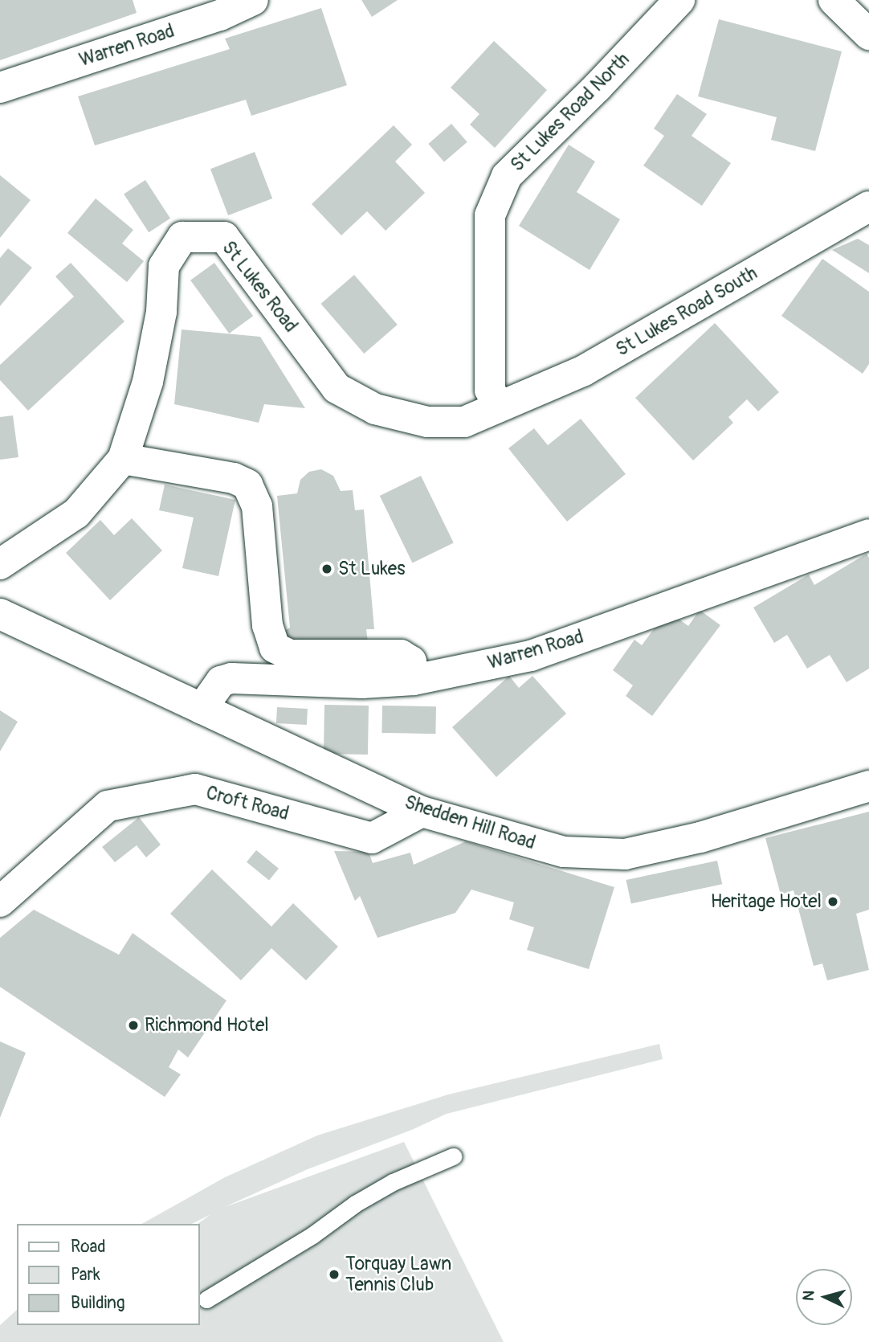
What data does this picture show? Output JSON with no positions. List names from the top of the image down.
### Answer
{
  "streets": {
    "street": [
      "Warren Road",
      "St Lukes Road North",
      "St Lukes Road",
      "St Lukes Road South",
      "Croft Road",
      "Shedden Hill Road"
    ]
  },
  "crossings": [
    ["Warren Road", "Shedden Hill Road"],
    ["St Lukes Road North", "St Lukes Road"],
    ["St Lukes Road North", "St Lukes Road South"],
    ["St Lukes Road", "St Lukes Road South"],
    ["Croft Road", "Shedden Hill Road"]
  ],
  "places": [
    "St Lukes",
    "Heritage Hotel",
    "Richmond Hotel",
    "Torquay Lawn Tennis Club"
  ],
  "legend": ["Road", "Park", "Building"],
  "north": "left"
}
